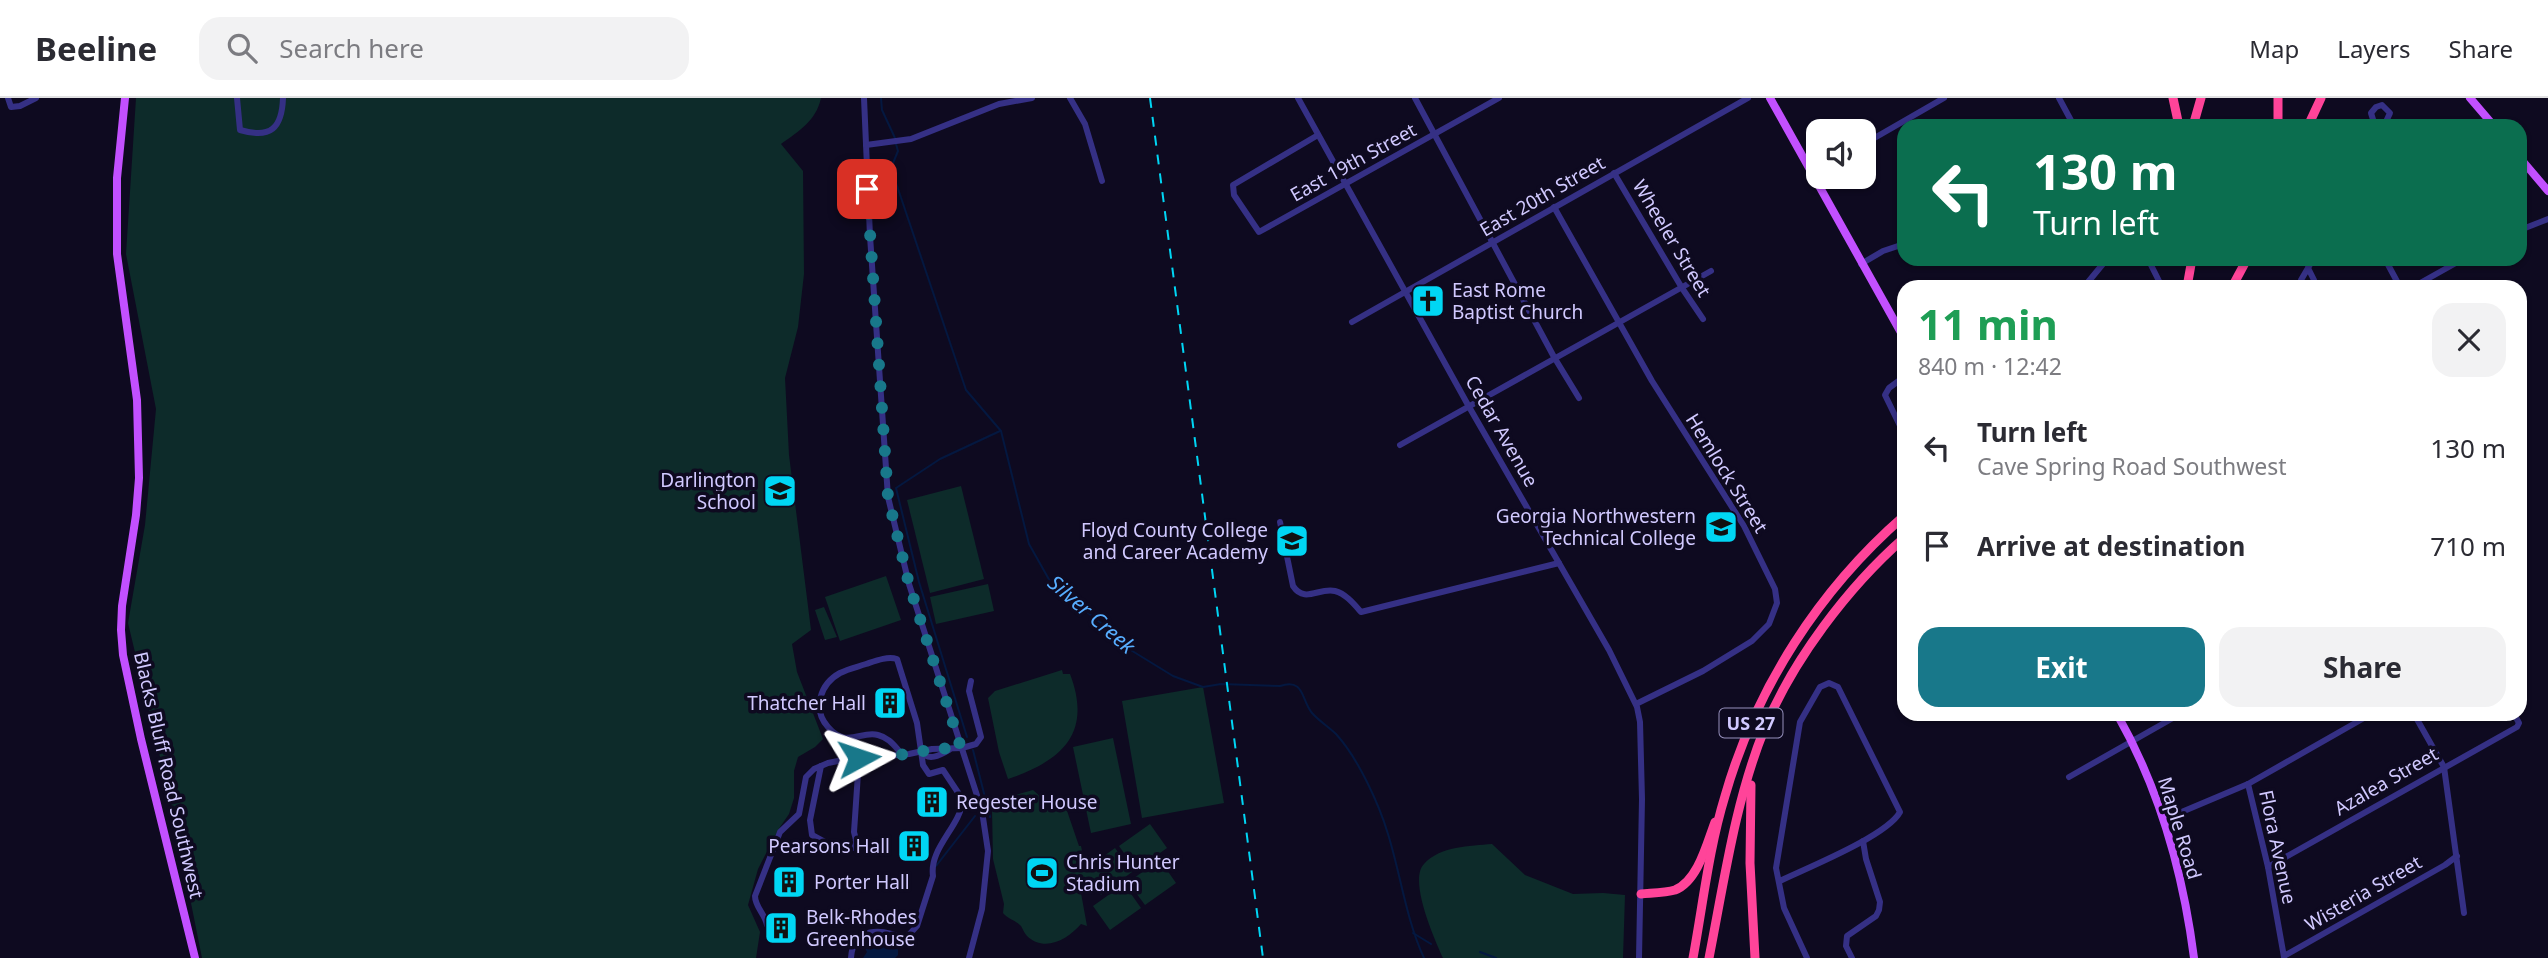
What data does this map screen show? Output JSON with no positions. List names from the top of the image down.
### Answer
{
  "streets": {
    "highway": ["US 27"],
    "main road": ["Blacks Bluff Road Southwest", "Maple Road"],
    "street": [
      "East 19th Street",
      "East 20th Street",
      "Wheeler Street",
      "Cedar Avenue",
      "Hemlock Street",
      "Azalea Street",
      "Flora Avenue",
      "Wisteria Street"
    ]
  },
  "crossings": [
    ["East 19th Street", "Cedar Avenue"],
    ["East 20th Street", "Wheeler Street"],
    ["East 20th Street", "Cedar Avenue"],
    ["East 20th Street", "Hemlock Street"],
    ["Cedar Avenue", "Hemlock Street"],
    ["Azalea Street", "Flora Avenue"],
    ["Flora Avenue", "Wisteria Street"]
  ],
  "water": ["Silver Creek"],
  "places": {
    "church": ["East Rome Baptist Church"],
    "school or university": ["Darlington School", "Georgia Northwestern Technical College", "Floyd County College and Career Academy"],
    "building": [
      "Thatcher Hall",
      "Regester House",
      "Pearsons Hall",
      "Porter Hall",
      "Belk-Rhodes Greenhouse"
    ],
    "sports": ["Chris Hunter Stadium"]
  },
  "page": {
    "header": "Beeline",
    "search": "Search here",
    "nav": ["Map", "Layers", "Share"],
    "turn": ["130 m", "Turn left"],
    "heading": ["11 min", "840 m · 12:42"],
    "list": [
      {
        "name": "Turn left",
        "note": "Cave Spring Road Southwest",
        "value": "130 m"
      },
      {
        "name": "Arrive at destination",
        "value": "710 m"
      }
    ],
    "buttons": ["Exit", "Share"]
  }
}
